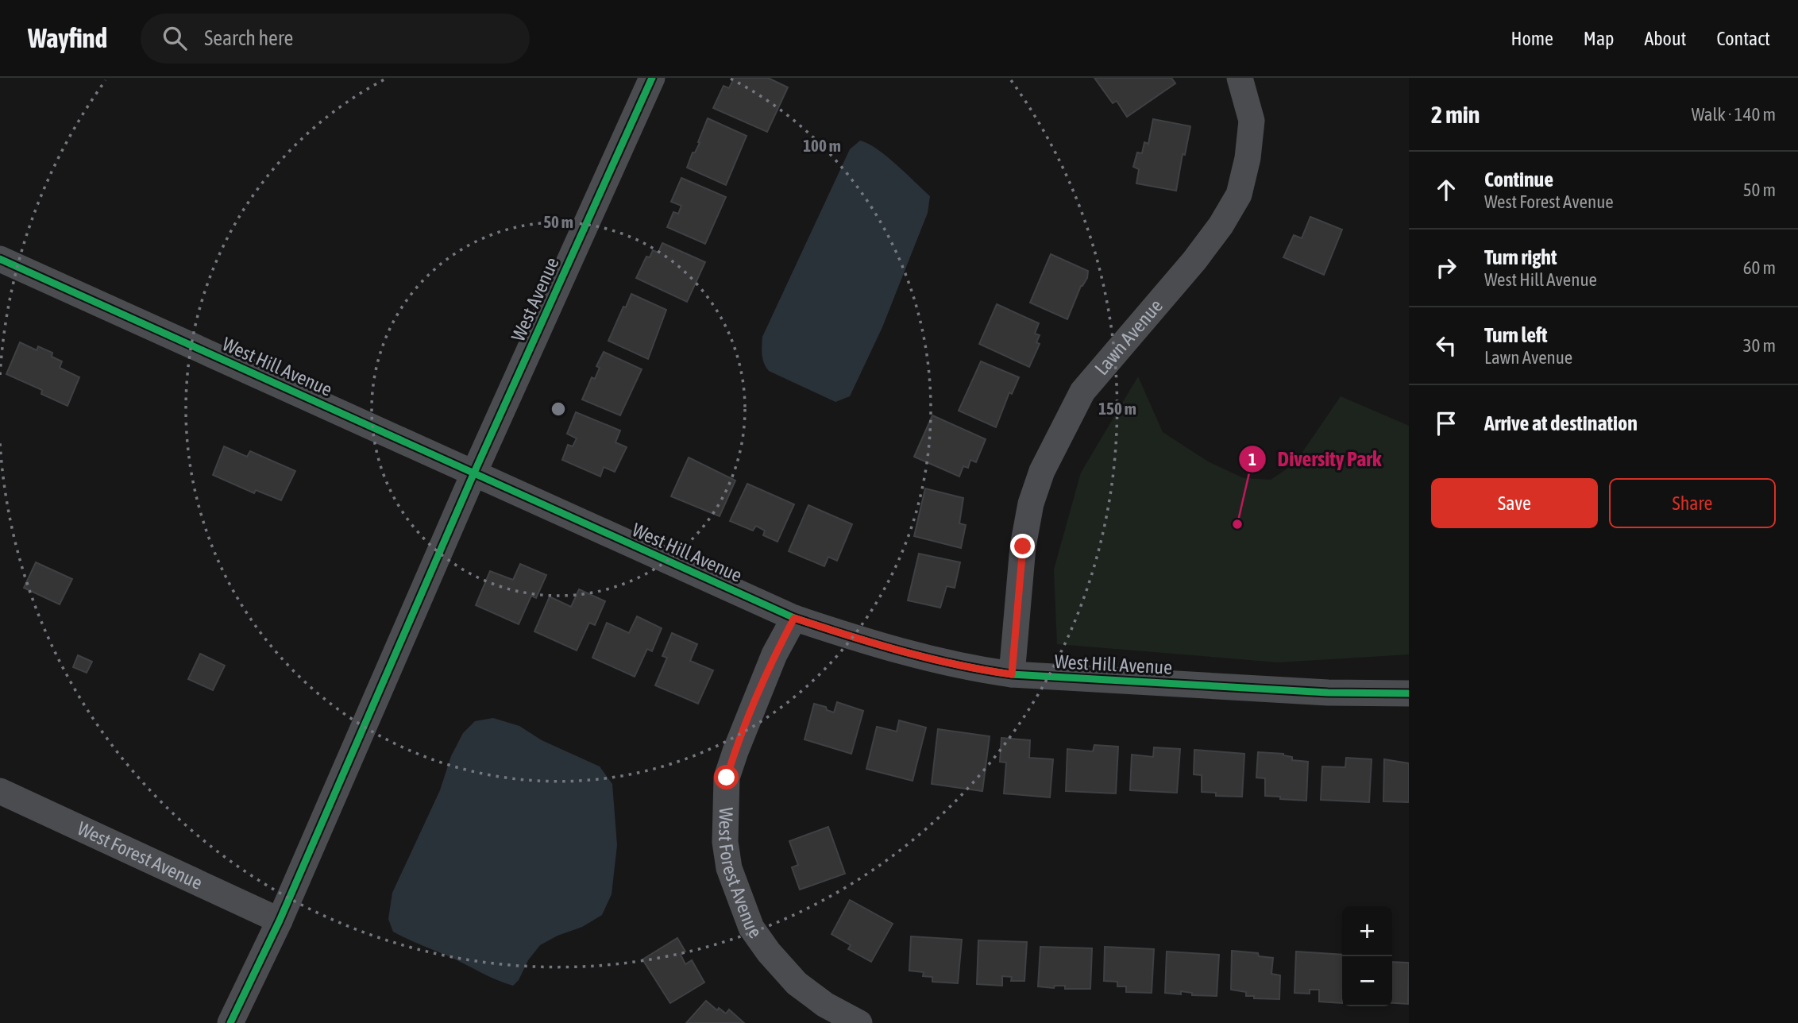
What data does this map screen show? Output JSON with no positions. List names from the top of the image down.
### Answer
{
  "streets": {
    "street": [
      "West Avenue",
      "Lawn Avenue",
      "West Hill Avenue",
      "West Forest Avenue"
    ]
  },
  "crossings": [
    ["West Avenue", "West Hill Avenue"],
    ["West Avenue", "West Forest Avenue"],
    ["Lawn Avenue", "West Hill Avenue"],
    ["West Hill Avenue", "West Forest Avenue"]
  ],
  "places": ["Diversity Park"],
  "page": {
    "header": "Wayfind",
    "search": "Search here",
    "nav": [
      "Home",
      "Map",
      "About",
      "Contact"
    ],
    "heading": ["2 min", "Walk · 140 m"],
    "list": [
      ["Continue", "West Forest Avenue", "50 m"],
      ["Turn right", "West Hill Avenue", "60 m"],
      ["Turn left", "Lawn Avenue", "30 m"],
      "Arrive at destination"
    ],
    "buttons": ["Save", "Share"],
    "map_buttons": ["+", "−"]
  },
  "rings": ["100 m", "50 m", "150 m"]
}
